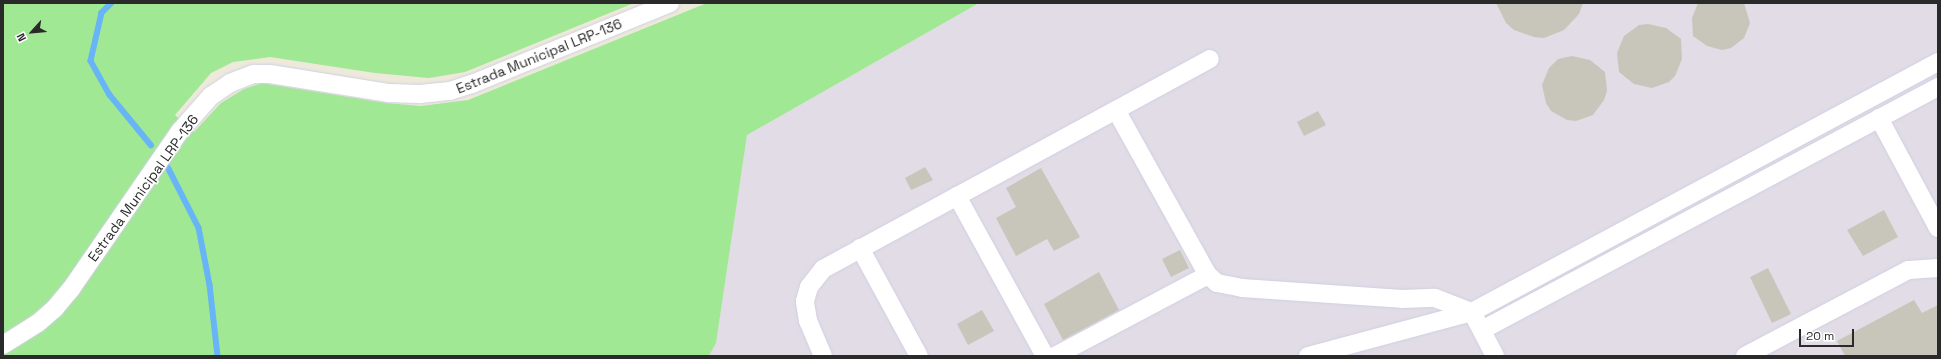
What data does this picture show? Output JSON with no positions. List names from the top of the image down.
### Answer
{
  "streets": {
    "street": ["Estrada Municipal LRP-136"]
  },
  "scale_bar": "20 m",
  "north": "bottom left"
}
